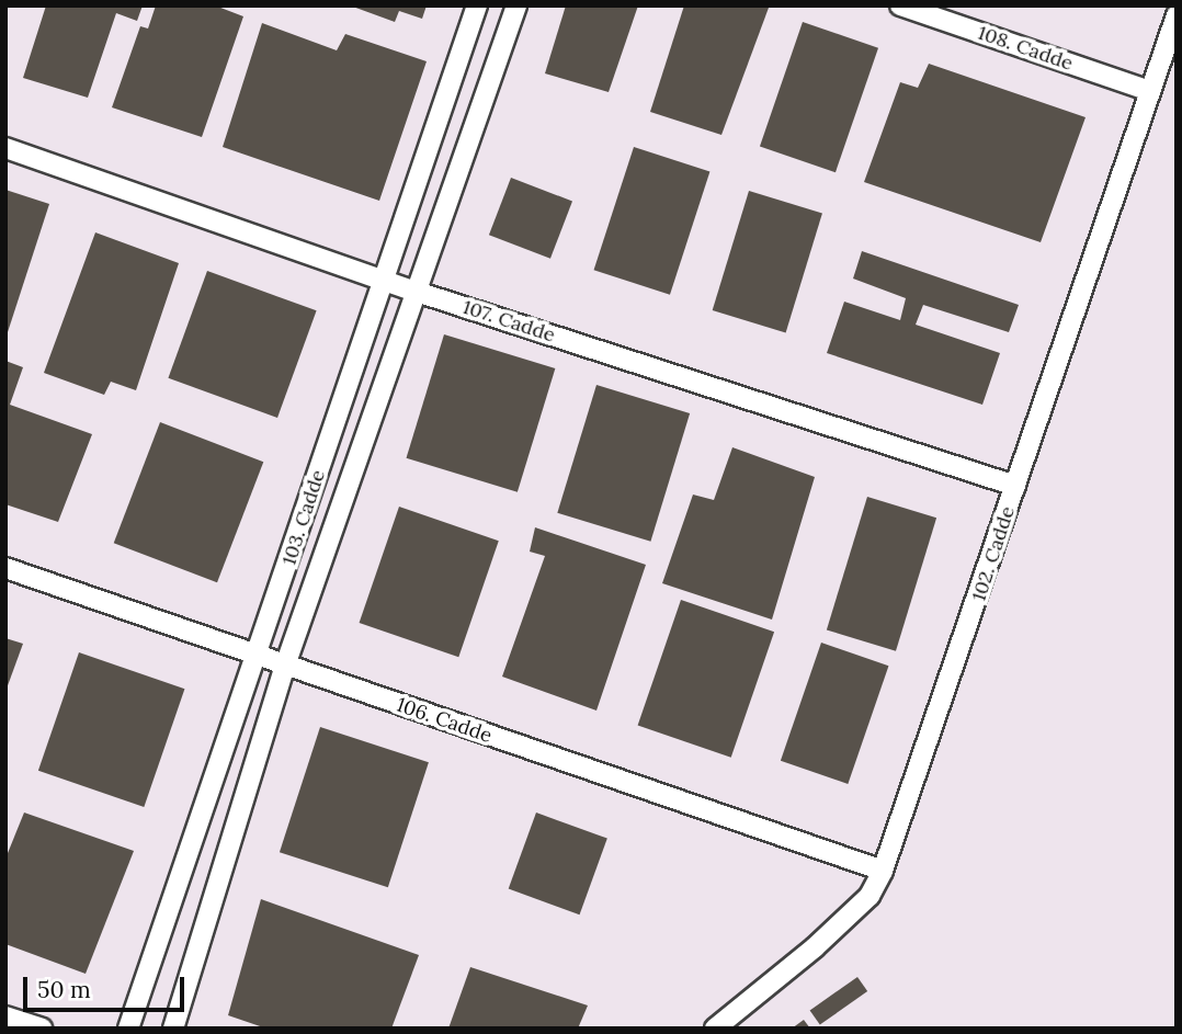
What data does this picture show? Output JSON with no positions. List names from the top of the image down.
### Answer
{
  "streets": {
    "street": [
      "108. Cadde",
      "107. Cadde",
      "103. Cadde",
      "102. Cadde",
      "106. Cadde"
    ]
  },
  "crossings": [
    ["108. Cadde", "102. Cadde"],
    ["107. Cadde", "103. Cadde"],
    ["107. Cadde", "102. Cadde"],
    ["103. Cadde", "106. Cadde"],
    ["102. Cadde", "106. Cadde"]
  ],
  "scale_bar": "50 m"
}
